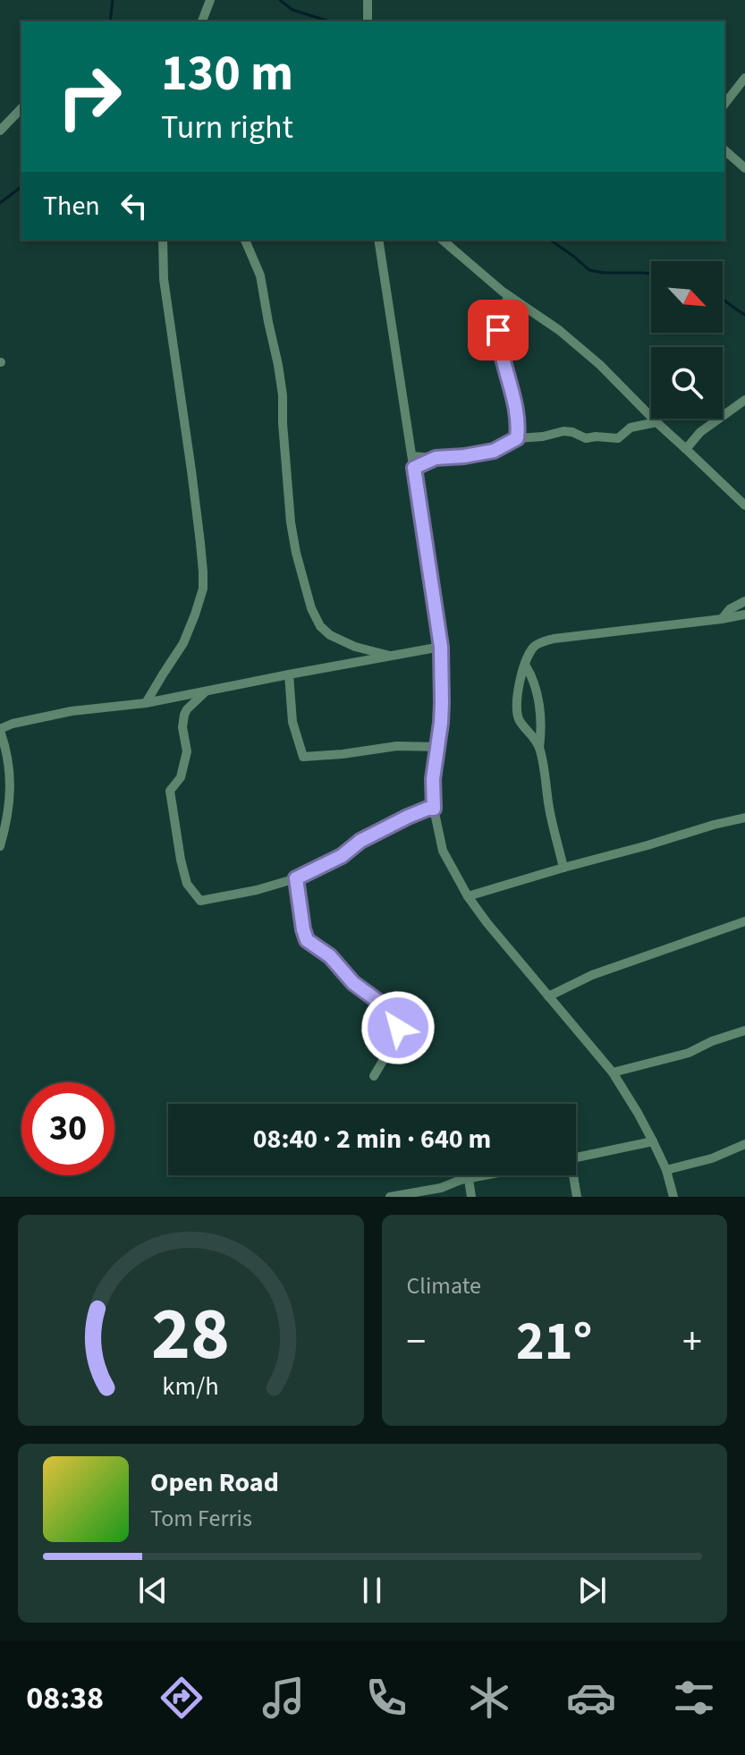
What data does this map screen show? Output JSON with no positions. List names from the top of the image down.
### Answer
{
  "north": "bottom right",
  "page": {
    "turn": ["130 m", "Turn right"],
    "then": "Then",
    "limit": "30",
    "trip": "08:40 · 2 min · 640 m",
    "tile": "Climate",
    "heat": ["−", "21°", "+"],
    "song": ["Open Road", "Tom Ferris"],
    "tabs": "08:38",
    "gauge": ["28", "km/h"]
  }
}
